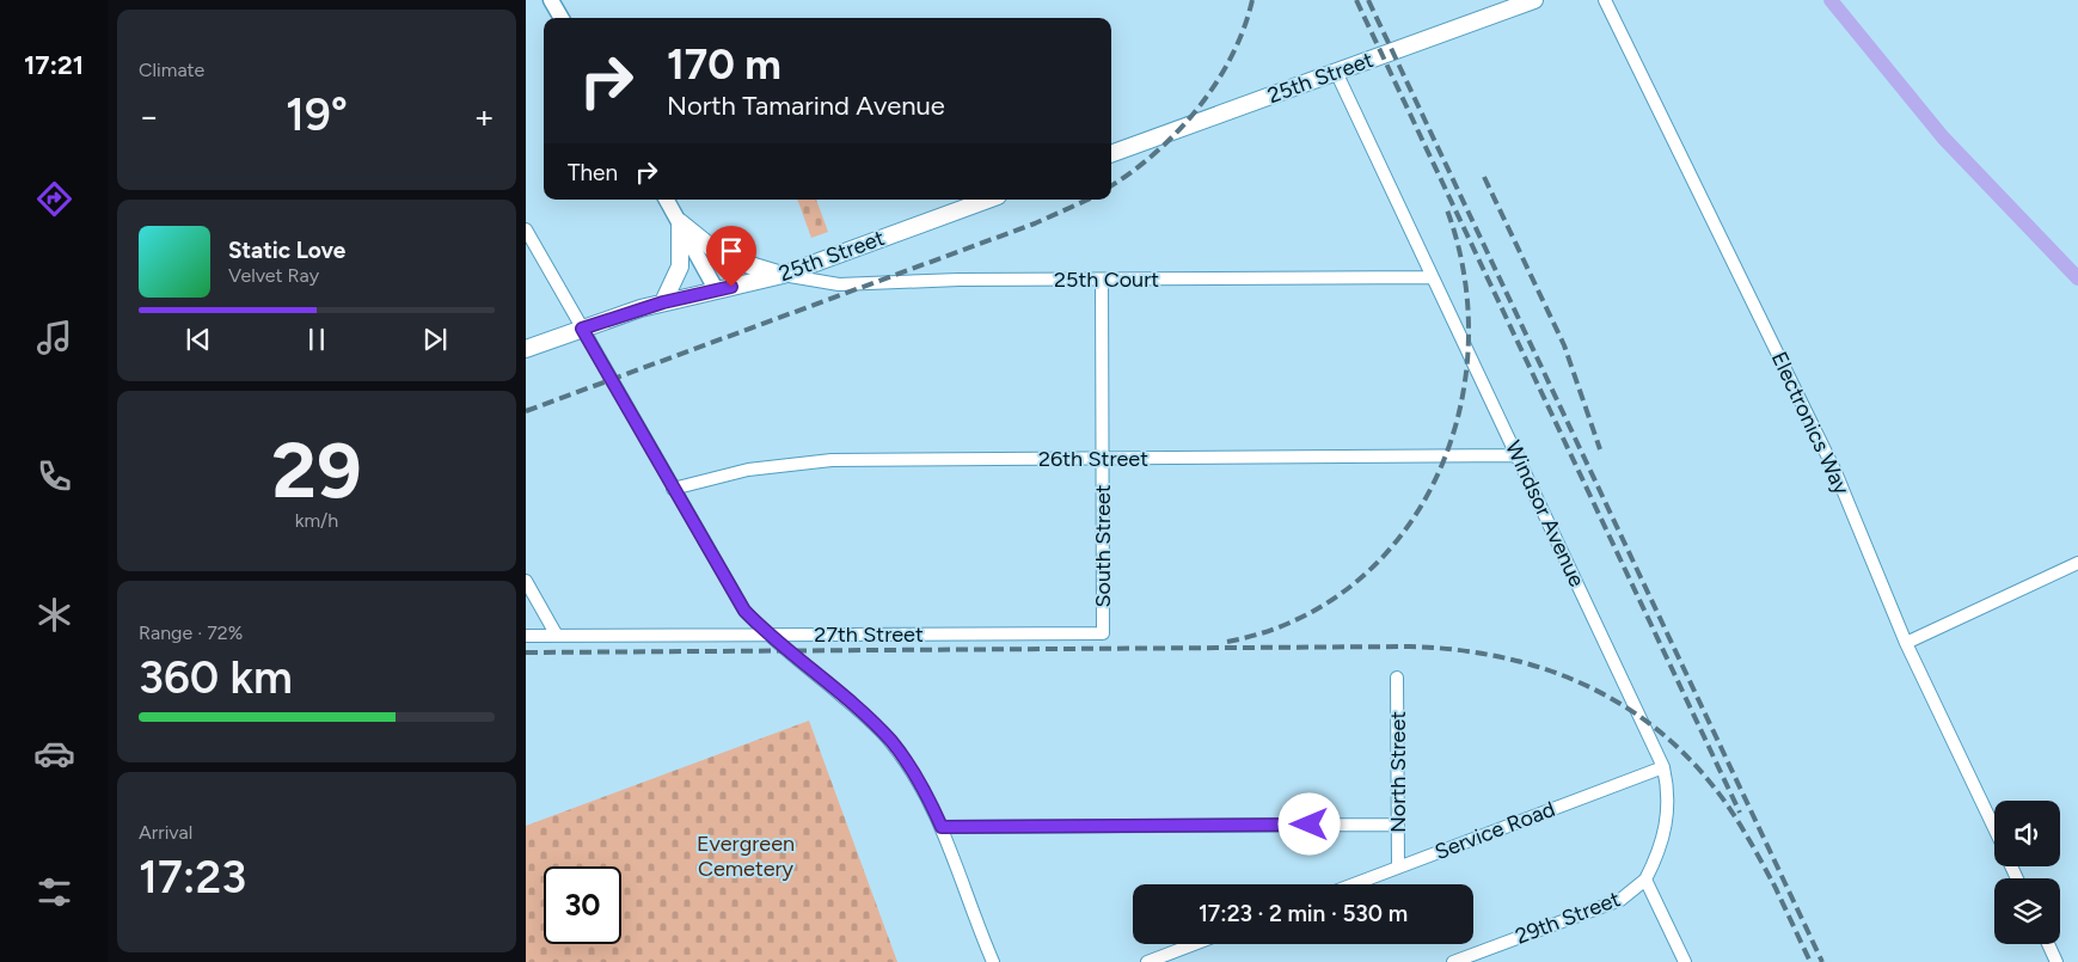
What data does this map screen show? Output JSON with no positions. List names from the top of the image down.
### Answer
{
  "streets": {
    "main road": ["25th Street"],
    "street": [
      "25th Court",
      "Electronics Way",
      "26th Street",
      "Windsor Avenue",
      "South Street",
      "27th Street",
      "North Street",
      "Service Road",
      "29th Street"
    ]
  },
  "crossings": [
    ["25th Street", "25th Court"],
    ["25th Street", "Windsor Avenue"],
    ["25th Court", "Windsor Avenue"],
    ["25th Court", "South Street"],
    ["26th Street", "Windsor Avenue"],
    ["26th Street", "South Street"],
    ["Windsor Avenue", "Service Road"],
    ["Windsor Avenue", "29th Street"],
    ["South Street", "27th Street"],
    ["North Street", "Service Road"]
  ],
  "parks": ["Evergreen Cemetery"],
  "page": {
    "tabs": "17:21",
    "tile": [
      "Climate",
      ["29", "km/h"],
      ["Range · 72%", "360 km"],
      ["Arrival", "17:23"]
    ],
    "turn": ["170 m", "North Tamarind Avenue"],
    "heat": ["−", "19°", "+"],
    "then": "Then",
    "song": ["Static Love", "Velvet Ray"],
    "limit": "30",
    "trip": "17:23 · 2 min · 530 m"
  }
}
